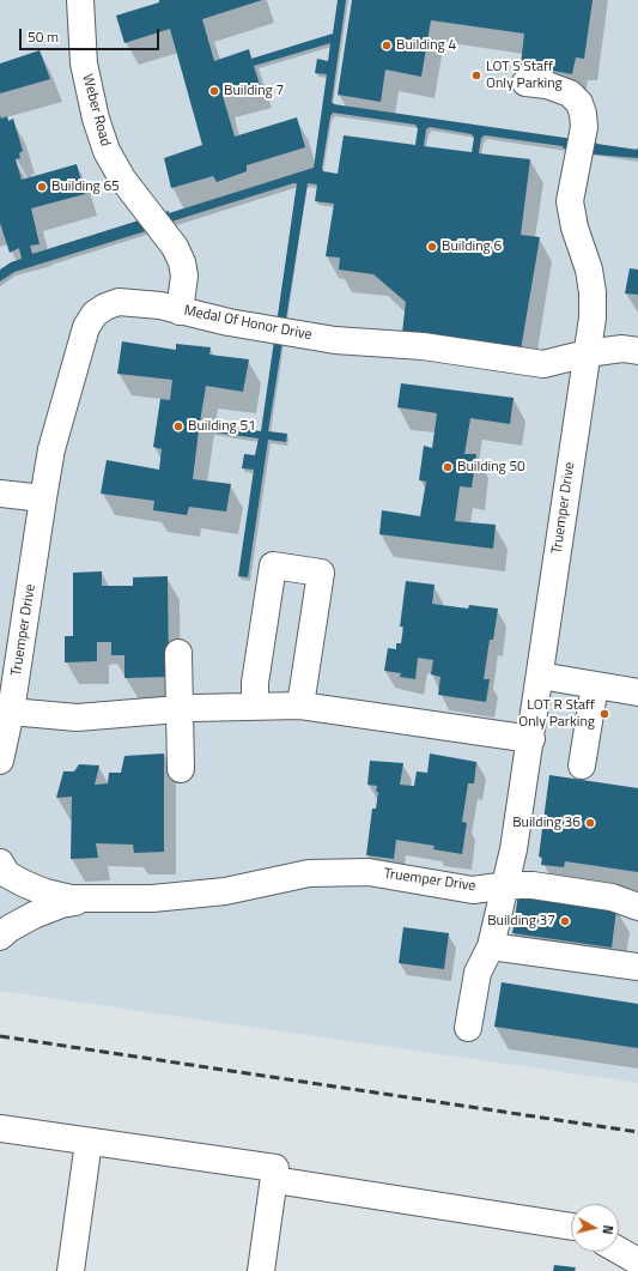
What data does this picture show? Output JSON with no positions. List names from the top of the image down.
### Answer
{
  "streets": {
    "lane": ["Weber Road", "Medal Of Honor Drive", "Truemper Drive"]
  },
  "crossings": [
    ["Weber Road", "Medal Of Honor Drive"],
    ["Medal Of Honor Drive", "Truemper Drive"]
  ],
  "places": [
    "Building 4",
    "LOT S Staff Only Parking",
    "Building 7",
    "Building 65",
    "Building 6",
    "Building 51",
    "Building 50",
    "LOT R Staff Only Parking",
    "Building 36",
    "Building 37"
  ],
  "scale_bar": "50 m",
  "north": "right"
}
